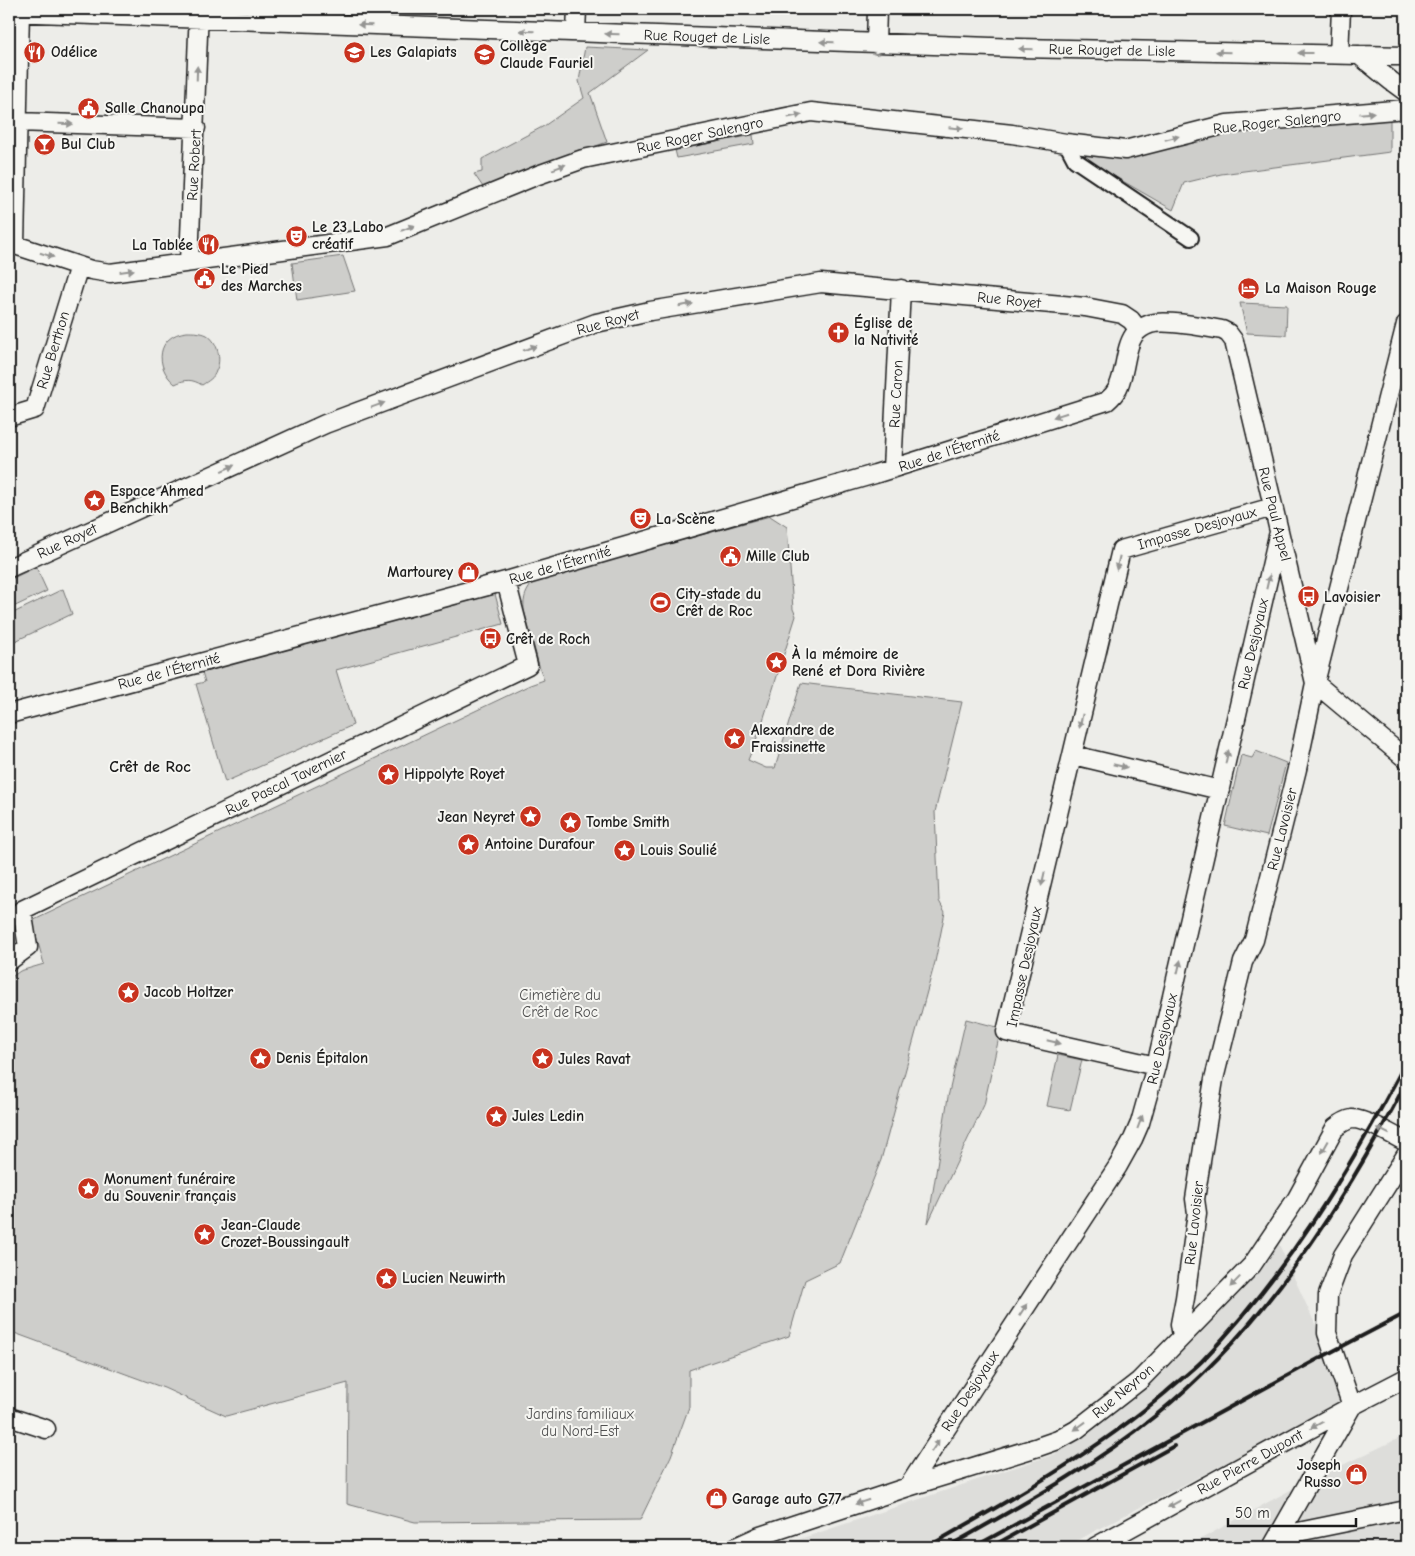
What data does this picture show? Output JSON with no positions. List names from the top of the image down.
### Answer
{
  "streets": {
    "street": [
      "Rue Rouget de Lisle",
      "Rue Roger Salengro",
      "Rue Robert",
      "Rue Royet",
      "Rue Berthon",
      "Rue Caron",
      "Rue de l'Éternité",
      "Rue Paul Appel",
      "Impasse Desjoyaux",
      "Rue Desjoyaux",
      "Rue Pascal Tavernier",
      "Rue Lavoisier",
      "Rue Neyron",
      "Rue Pierre Dupont"
    ]
  },
  "crossings": [
    ["Rue Rouget de Lisle", "Rue Robert"],
    ["Rue Roger Salengro", "Rue Robert"],
    ["Rue Roger Salengro", "Rue Berthon"],
    ["Rue Royet", "Rue Caron"],
    ["Rue Royet", "Rue de l'Éternité"],
    ["Rue Royet", "Rue Paul Appel"],
    ["Rue Caron", "Rue de l'Éternité"],
    ["Rue de l'Éternité", "Rue Paul Appel"],
    ["Rue de l'Éternité", "Rue Pascal Tavernier"],
    ["Rue Paul Appel", "Impasse Desjoyaux"],
    ["Rue Paul Appel", "Rue Desjoyaux"],
    ["Rue Paul Appel", "Rue Lavoisier"],
    ["Impasse Desjoyaux", "Rue Desjoyaux"],
    ["Rue Desjoyaux", "Rue Neyron"],
    ["Rue Lavoisier", "Rue Neyron"]
  ],
  "one_way": [
    "Rue Rouget de Lisle",
    "Rue Roger Salengro",
    "Rue Robert",
    "Rue Royet",
    "Rue Desjoyaux",
    "Rue Neyron"
  ],
  "districts": ["Crêt de Roc"],
  "parks": ["Cimetière du Crêt de Roc", "Jardins familiaux du Nord-Est"],
  "places": {
    "restaurant": ["Odélice", "La Tablée"],
    "school or university": ["Les Galapiats", "Collège Claude Fauriel"],
    "public building": ["Salle Chanoupa", "Le Pied des Marches", "Mille Club"],
    "bar": ["Bul Club"],
    "theatre": ["Le 23 Labo créatif", "La Scène"],
    "hotel": ["La Maison Rouge"],
    "church": ["Église de la Nativité"],
    "place": [
      "Espace Ahmed Benchikh",
      "À la mémoire de René et Dora Rivière",
      "Alexandre de Fraissinette",
      "Hippolyte Royet",
      "Jean Neyret",
      "Tombe Smith",
      "Antoine Durafour",
      "Louis Soulié",
      "Jacob Holtzer",
      "Denis Épitalon",
      "Jules Ravat",
      "Jules Ledin",
      "Monument funéraire du Souvenir français",
      "Jean-Claude Crozet-Boussingault",
      "Lucien Neuwirth"
    ],
    "shop": ["Martourey", "Joseph Russo", "Garage auto G77"],
    "bus stop": ["Lavoisier", "Crêt de Roch"],
    "sports": ["City-stade du Crêt de Roc"]
  },
  "scale_bar": "50 m"
}
